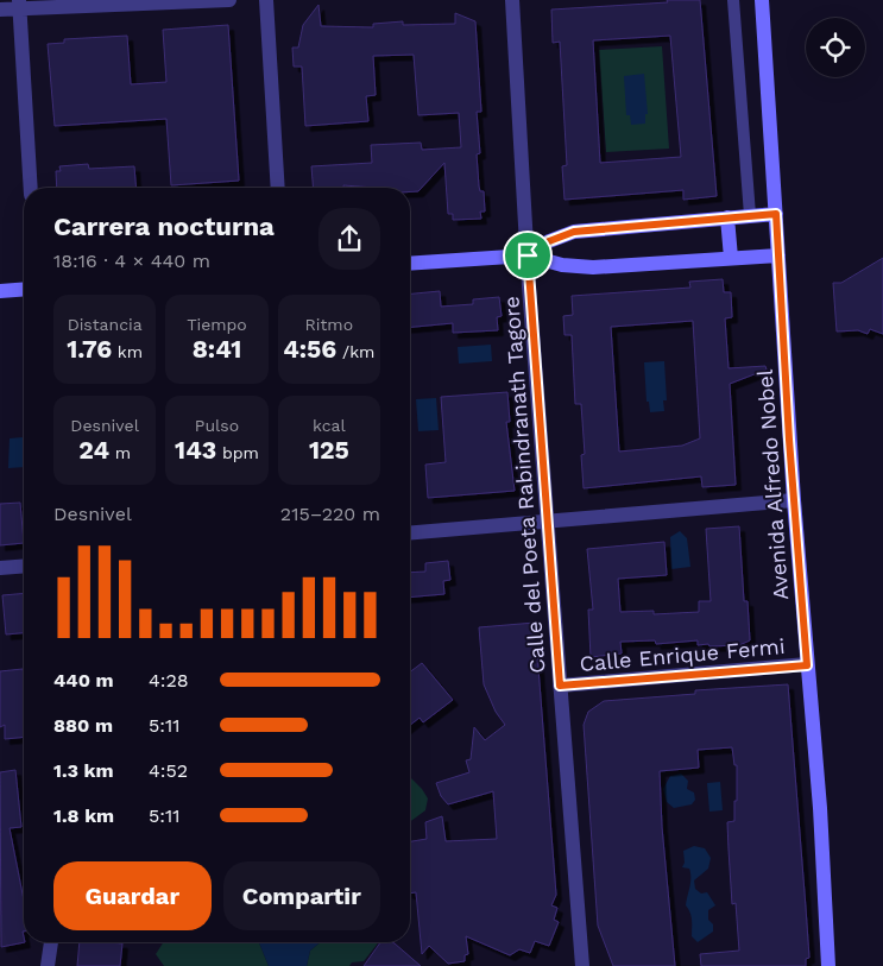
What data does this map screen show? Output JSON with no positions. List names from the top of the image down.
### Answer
{
  "streets": {
    "main road": ["Avenida Alfredo Nobel"],
    "street": ["Calle del Poeta Rabindranath Tagore", "Calle Enrique Fermi"]
  },
  "crossings": [
    ["Calle del Poeta Rabindranath Tagore", "Calle Enrique Fermi"],
    ["Avenida Alfredo Nobel", "Calle Enrique Fermi"]
  ],
  "page": {
    "heading": ["Carrera nocturna", "18:16 · 4 × 440 m"],
    "stats": [
      ["Distancia", "1.76 km"],
      ["Tiempo", "8:41"],
      ["Ritmo", "4:56 /km"],
      ["Desnivel", "24 m"],
      ["Pulso", "143 bpm"],
      ["kcal", "125"]
    ],
    "chart": ["Desnivel", "215–220 m"],
    "list": [
      {
        "name": "440 m",
        "note": "4:28"
      },
      {
        "name": "880 m",
        "note": "5:11"
      },
      {
        "name": "1.3 km",
        "note": "4:52"
      },
      {
        "name": "1.8 km",
        "note": "5:11"
      }
    ],
    "buttons": ["Guardar", "Compartir"]
  }
}
